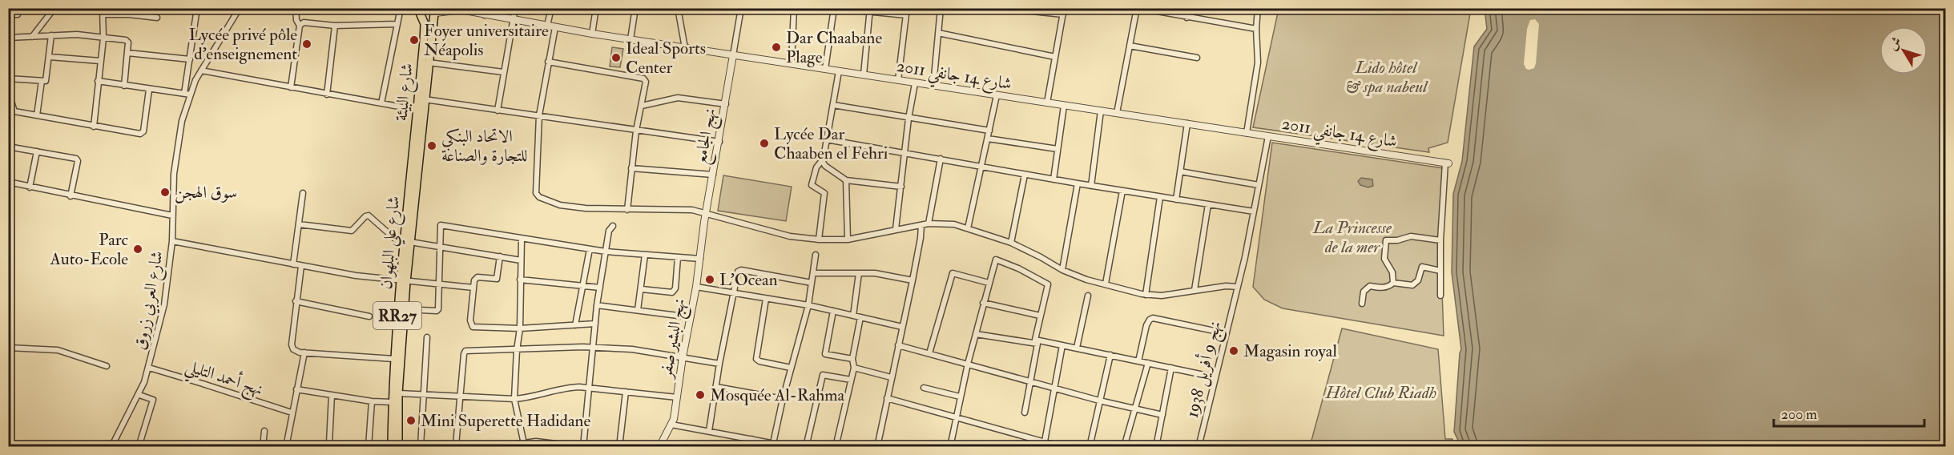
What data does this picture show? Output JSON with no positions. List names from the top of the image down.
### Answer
{
  "streets": {
    "main road": ["شارع البيئة", "شارع علي البلهوان", "RR27"],
    "street": [
      "شارع 14 جانفي 2011",
      "نهج الجامع",
      "شارع العربي زروق",
      "نهج البشير صفر",
      "نهج 9 أفريل 1938",
      "نهج أحمد التليلي"
    ]
  },
  "crossings": [
    ["شارع 14 جانفي 2011", "شارع البيئة"],
    ["شارع 14 جانفي 2011", "نهج الجامع"],
    ["شارع 14 جانفي 2011", "نهج 9 أفريل 1938"],
    ["شارع البيئة", "RR27"],
    ["نهج الجامع", "نهج البشير صفر"],
    ["شارع علي البلهوان", "RR27"],
    ["شارع العربي زروق", "نهج أحمد التليلي"]
  ],
  "parks": ["Lido hôtel & spa nabeul", "La Princesse de la mer", "Hôtel Club Riadh"],
  "places": [
    "Foyer universitaire Néapolis",
    "Lycée privé pôle d'enseignement",
    "Dar Chaabane Plage",
    "Ideal Sports Center",
    "Lycée Dar Chaaben el Fehri",
    "الاتحاد البنكي للتجارة والصناعة",
    "سوق الهجن",
    "Parc Auto-Ecole",
    "L'Ocean",
    "Magasin royal",
    "Mosquée Al-Rahma",
    "Mini Superette Hadidane"
  ],
  "scale_bar": "200 m",
  "north": "top left"
}
